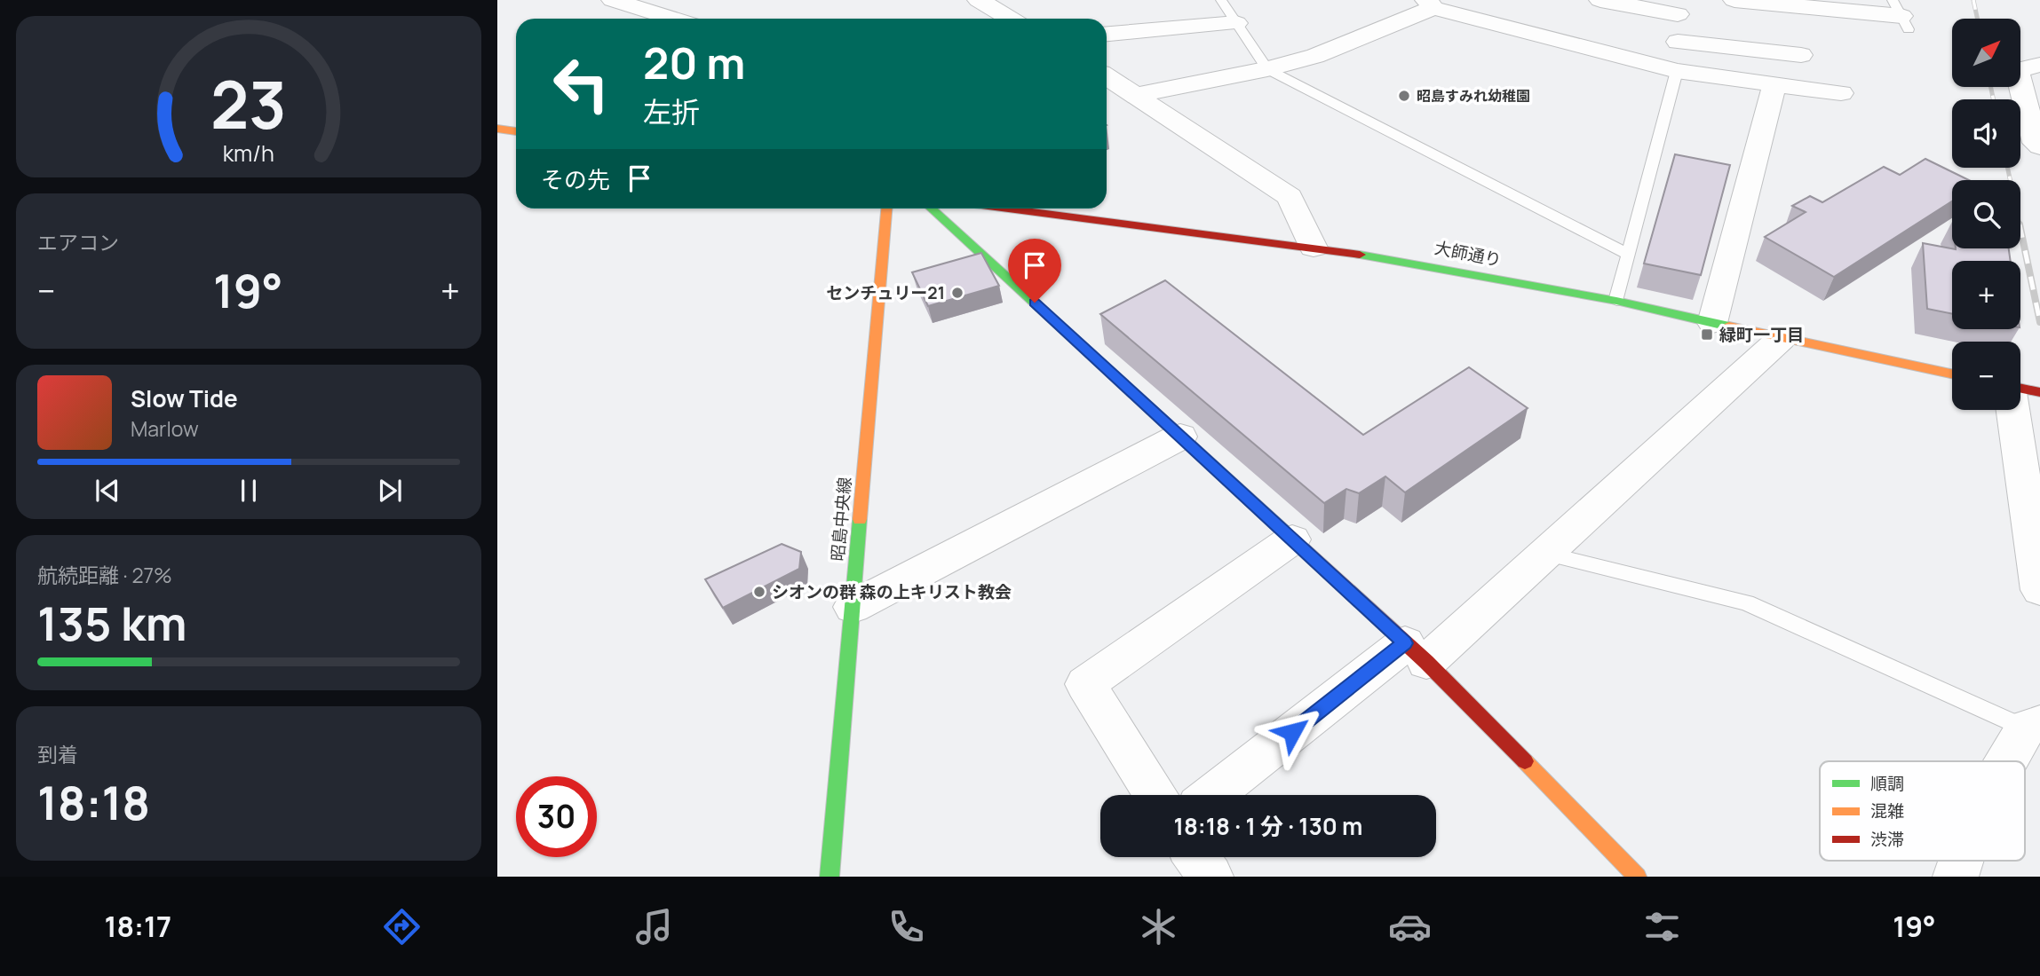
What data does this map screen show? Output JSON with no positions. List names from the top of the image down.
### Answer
{
  "streets": {
    "street": ["大師通り", "昭島中央線"]
  },
  "places": {
    "other": ["昭島すみれ幼稚園", "センチュリー21", "シオンの群 森の上キリスト教会"],
    "transit": ["緑町一丁目"]
  },
  "legend": ["順調", "混雑", "渋滞"],
  "north": "top right",
  "page": {
    "map_buttons": ["+", "−"],
    "turn": ["20 m", "左折"],
    "then": "その先",
    "tile": [
      "エアコン",
      ["航続距離 · 27%", "135 km"],
      ["到着", "18:18"]
    ],
    "heat": ["−", "19°", "+"],
    "song": ["Slow Tide", "Marlow"],
    "limit": "30",
    "trip": "18:18 · 1 分 · 130 m",
    "tabs": ["18:17", "19°"],
    "gauge": ["23", "km/h"]
  }
}
